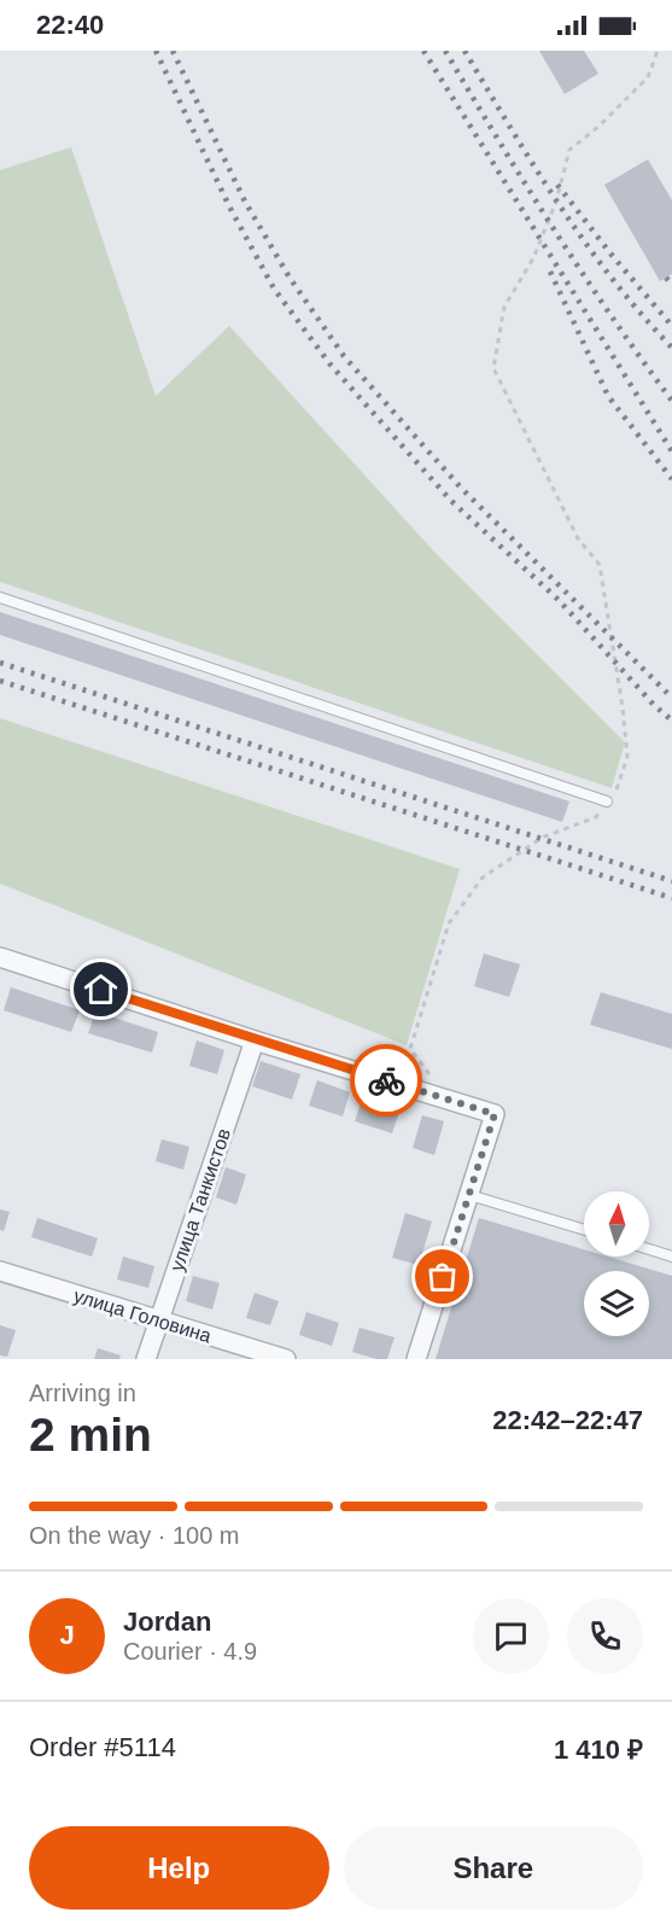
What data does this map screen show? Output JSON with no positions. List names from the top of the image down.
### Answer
{
  "streets": {
    "street": ["улица Танкистов", "улица Головина"]
  },
  "crossings": [
    ["улица Танкистов", "улица Головина"]
  ],
  "north": "top",
  "page": {
    "status": "22:40",
    "heading": ["2 min", "Arriving in", "22:42–22:47"],
    "panel": [
      "Jordan",
      "Courier · 4.9",
      "Order #5114",
      "1 410 ₽"
    ],
    "bar": "On the way · 100 m",
    "round": "J",
    "buttons": ["Help", "Share"]
  }
}
